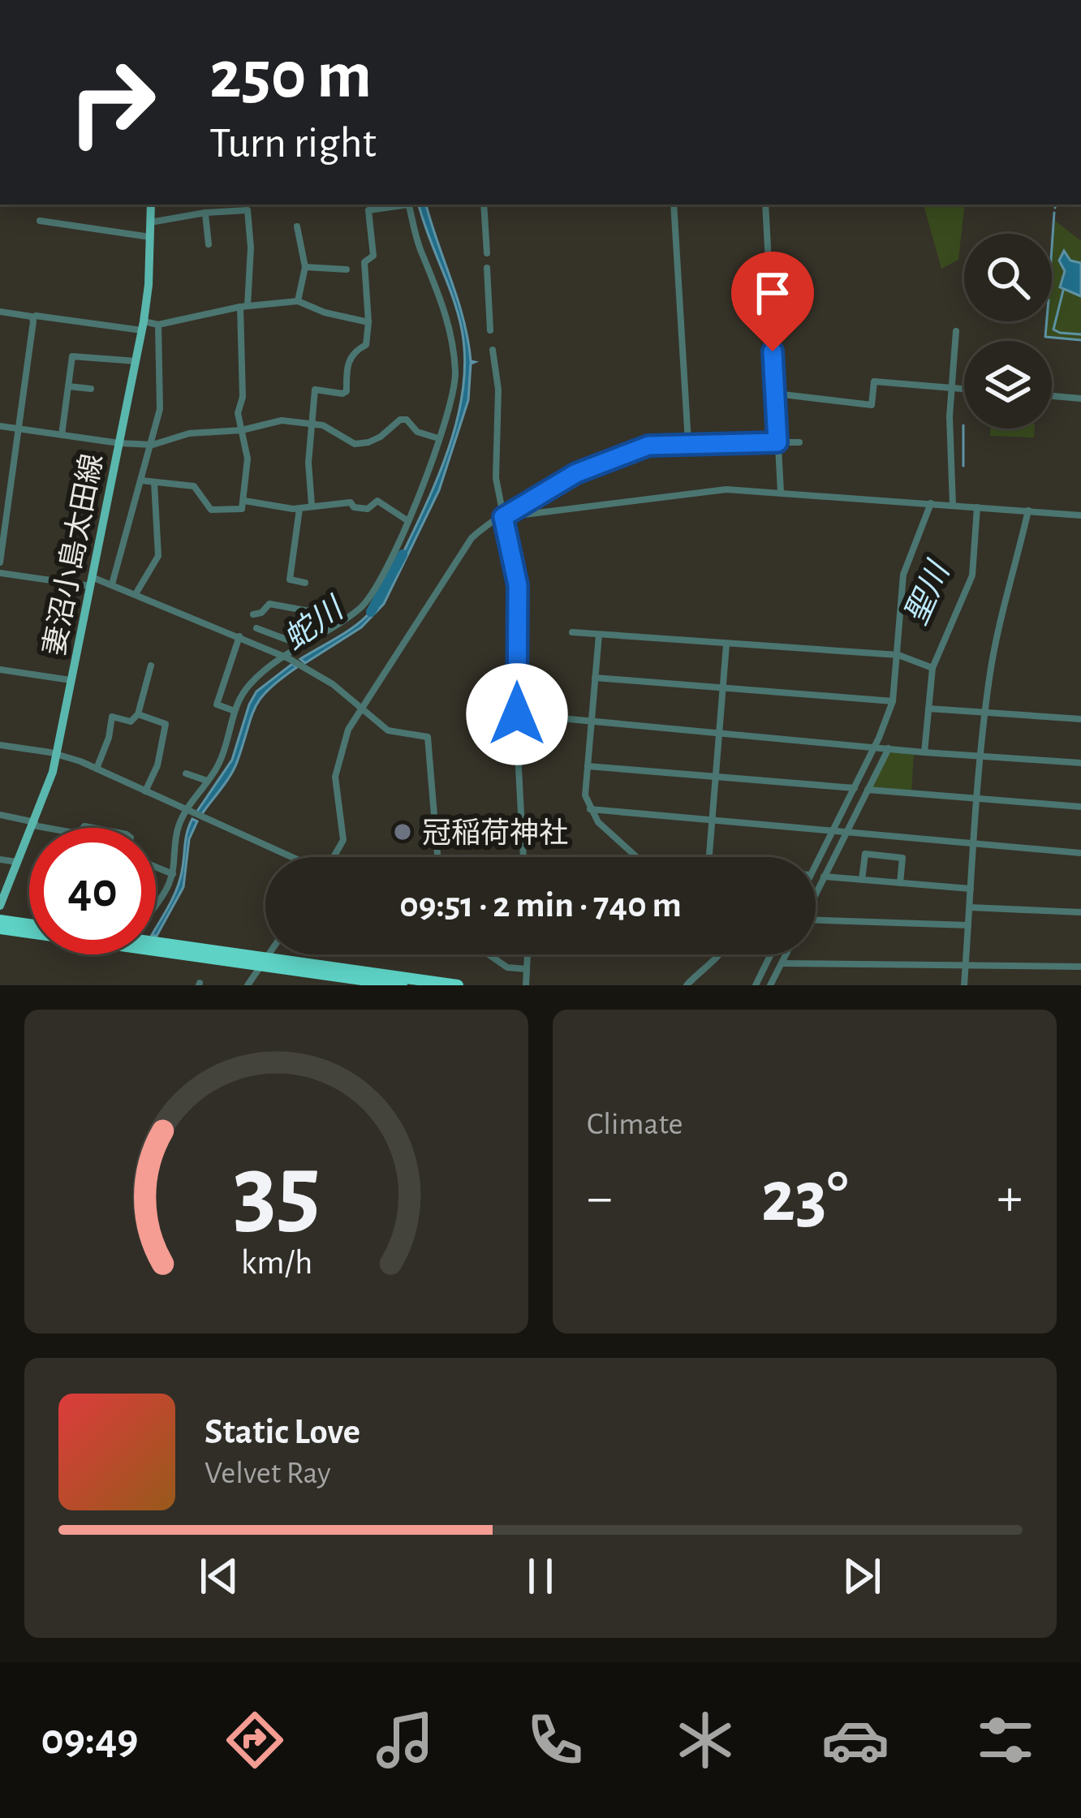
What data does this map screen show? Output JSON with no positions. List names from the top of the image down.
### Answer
{
  "streets": {
    "main road": ["妻沼小島太田線"]
  },
  "water": ["聖川", "蛇川"],
  "places": ["冠稲荷神社"],
  "page": {
    "turn": ["250 m", "Turn right"],
    "limit": "40",
    "trip": "09:51 · 2 min · 740 m",
    "tile": "Climate",
    "heat": ["−", "23°", "+"],
    "song": ["Static Love", "Velvet Ray"],
    "tabs": "09:49",
    "gauge": ["35", "km/h"]
  }
}
